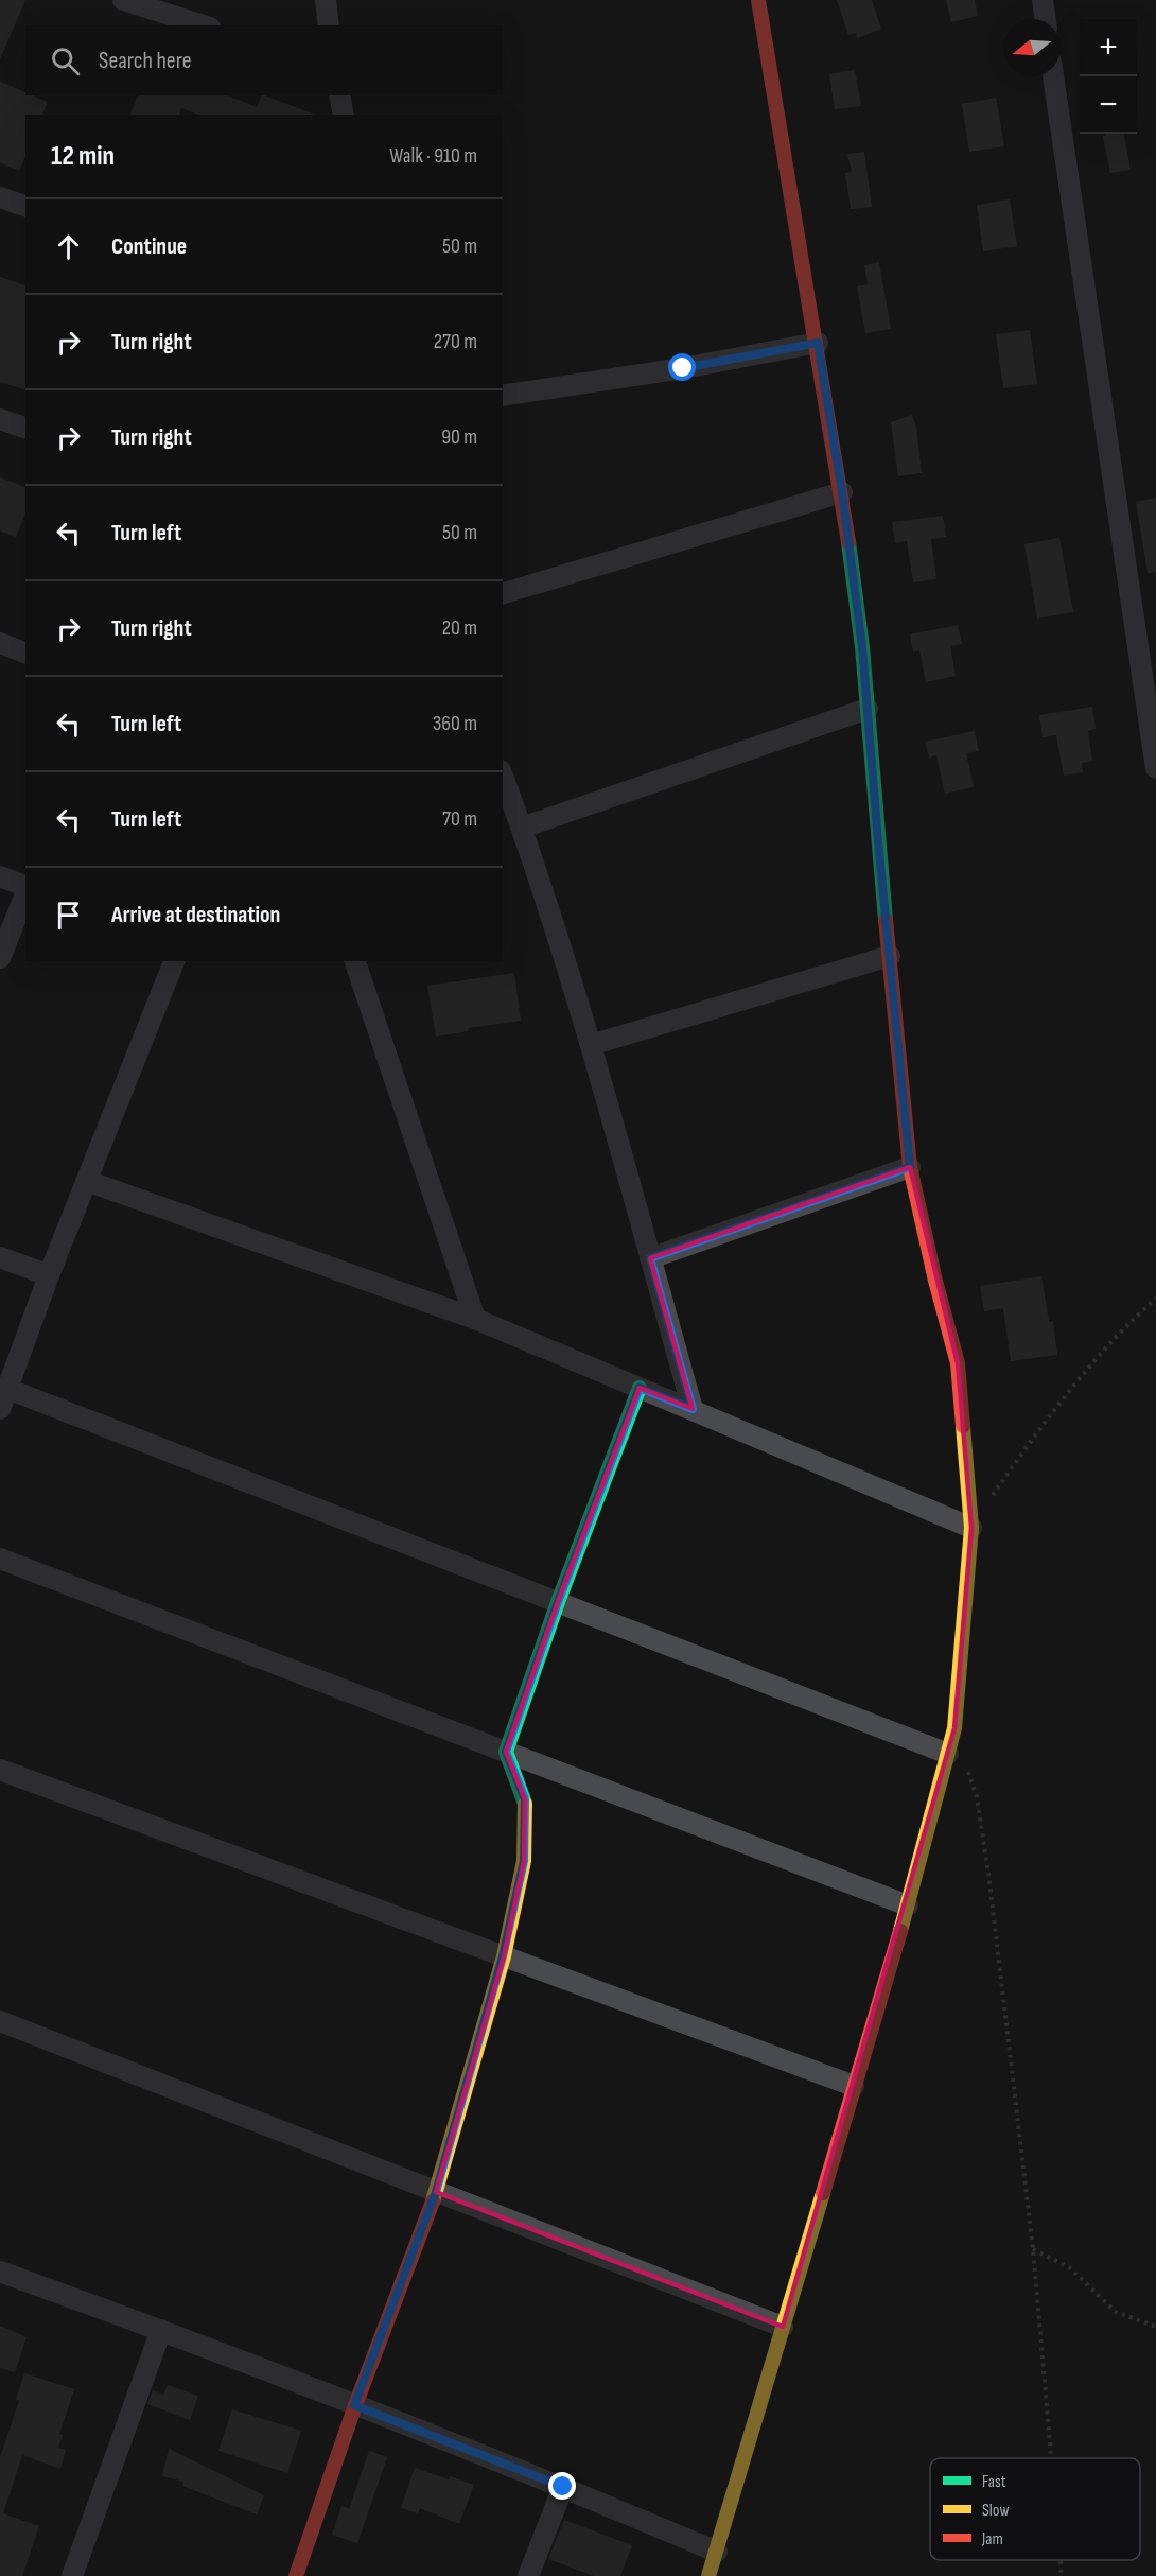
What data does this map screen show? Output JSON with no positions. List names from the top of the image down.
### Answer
{
  "legend": ["Fast", "Slow", "Jam"],
  "north": "left",
  "page": {
    "map_buttons": ["+", "−"],
    "search": "Search here",
    "heading": ["12 min", "Walk · 910 m"],
    "list": [
      ["Continue", "50 m"],
      ["Turn right", "270 m"],
      ["Turn right", "90 m"],
      ["Turn left", "50 m"],
      ["Turn right", "20 m"],
      ["Turn left", "360 m"],
      ["Turn left", "70 m"],
      "Arrive at destination"
    ]
  }
}
